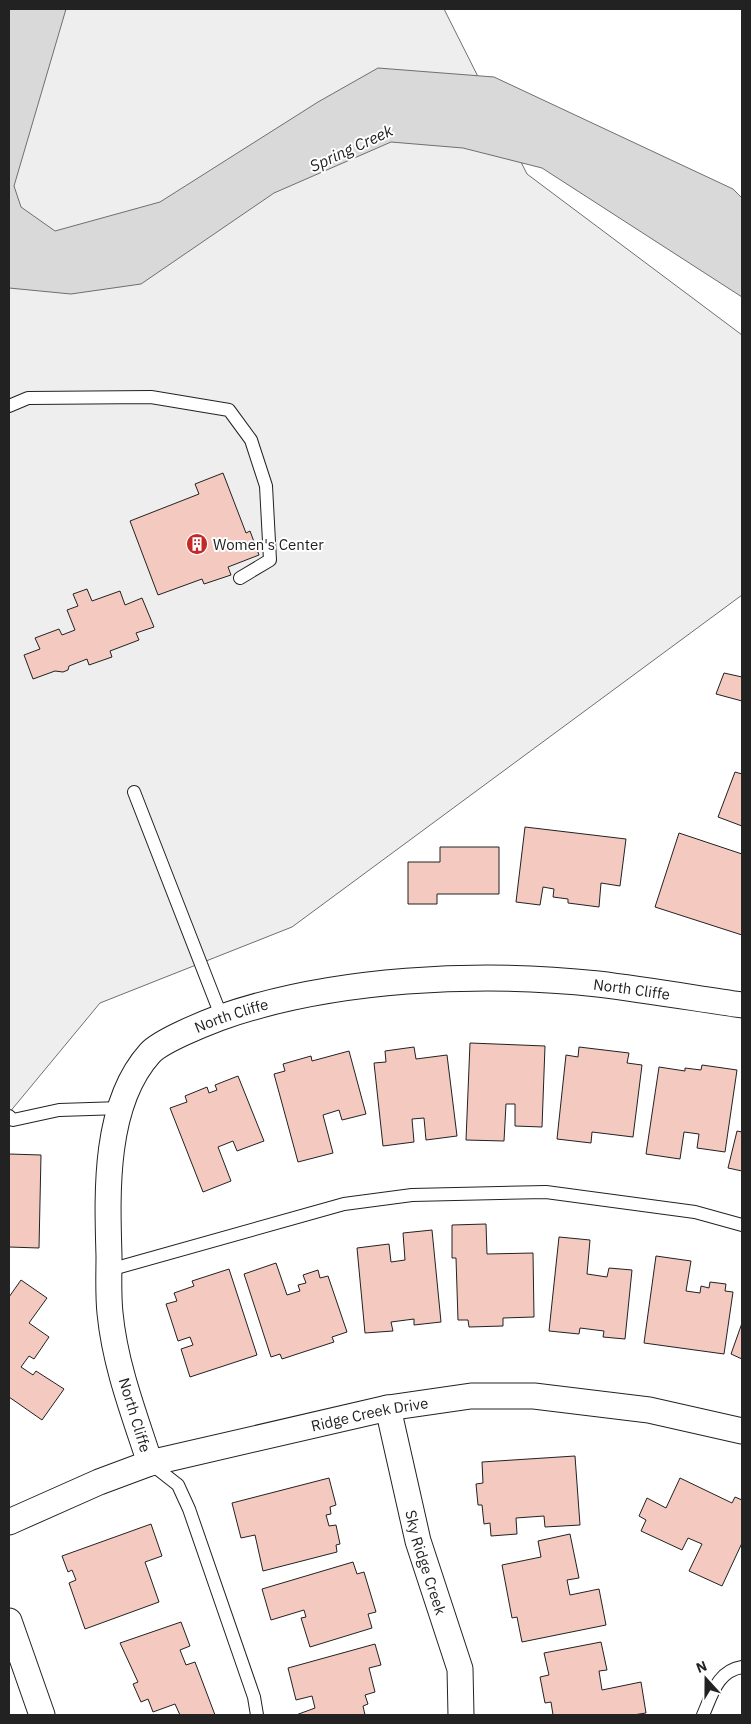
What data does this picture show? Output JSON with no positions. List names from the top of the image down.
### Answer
{
  "streets": {
    "street": ["North Cliffe", "Ridge Creek Drive", "Sky Ridge Creek"]
  },
  "crossings": [
    ["North Cliffe", "Ridge Creek Drive"],
    ["Ridge Creek Drive", "Sky Ridge Creek"]
  ],
  "water": ["Spring Creek"],
  "places": {
    "building": ["Women's Center"]
  },
  "north": "top"
}
